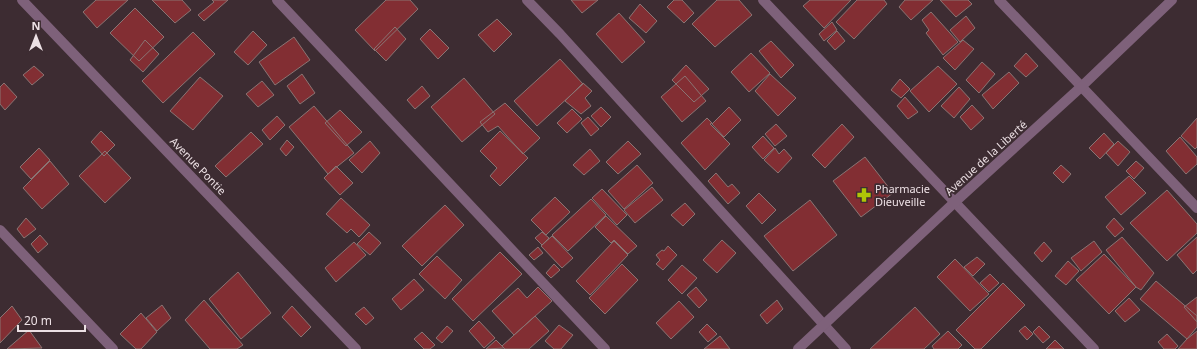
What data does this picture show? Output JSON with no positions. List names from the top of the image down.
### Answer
{
  "streets": {
    "street": ["Avenue de la Liberté", "Avenue Pontie"]
  },
  "places": {
    "pharmacy": ["Pharmacie Dieuveille"]
  },
  "scale_bar": "20 m",
  "north": "top"
}
